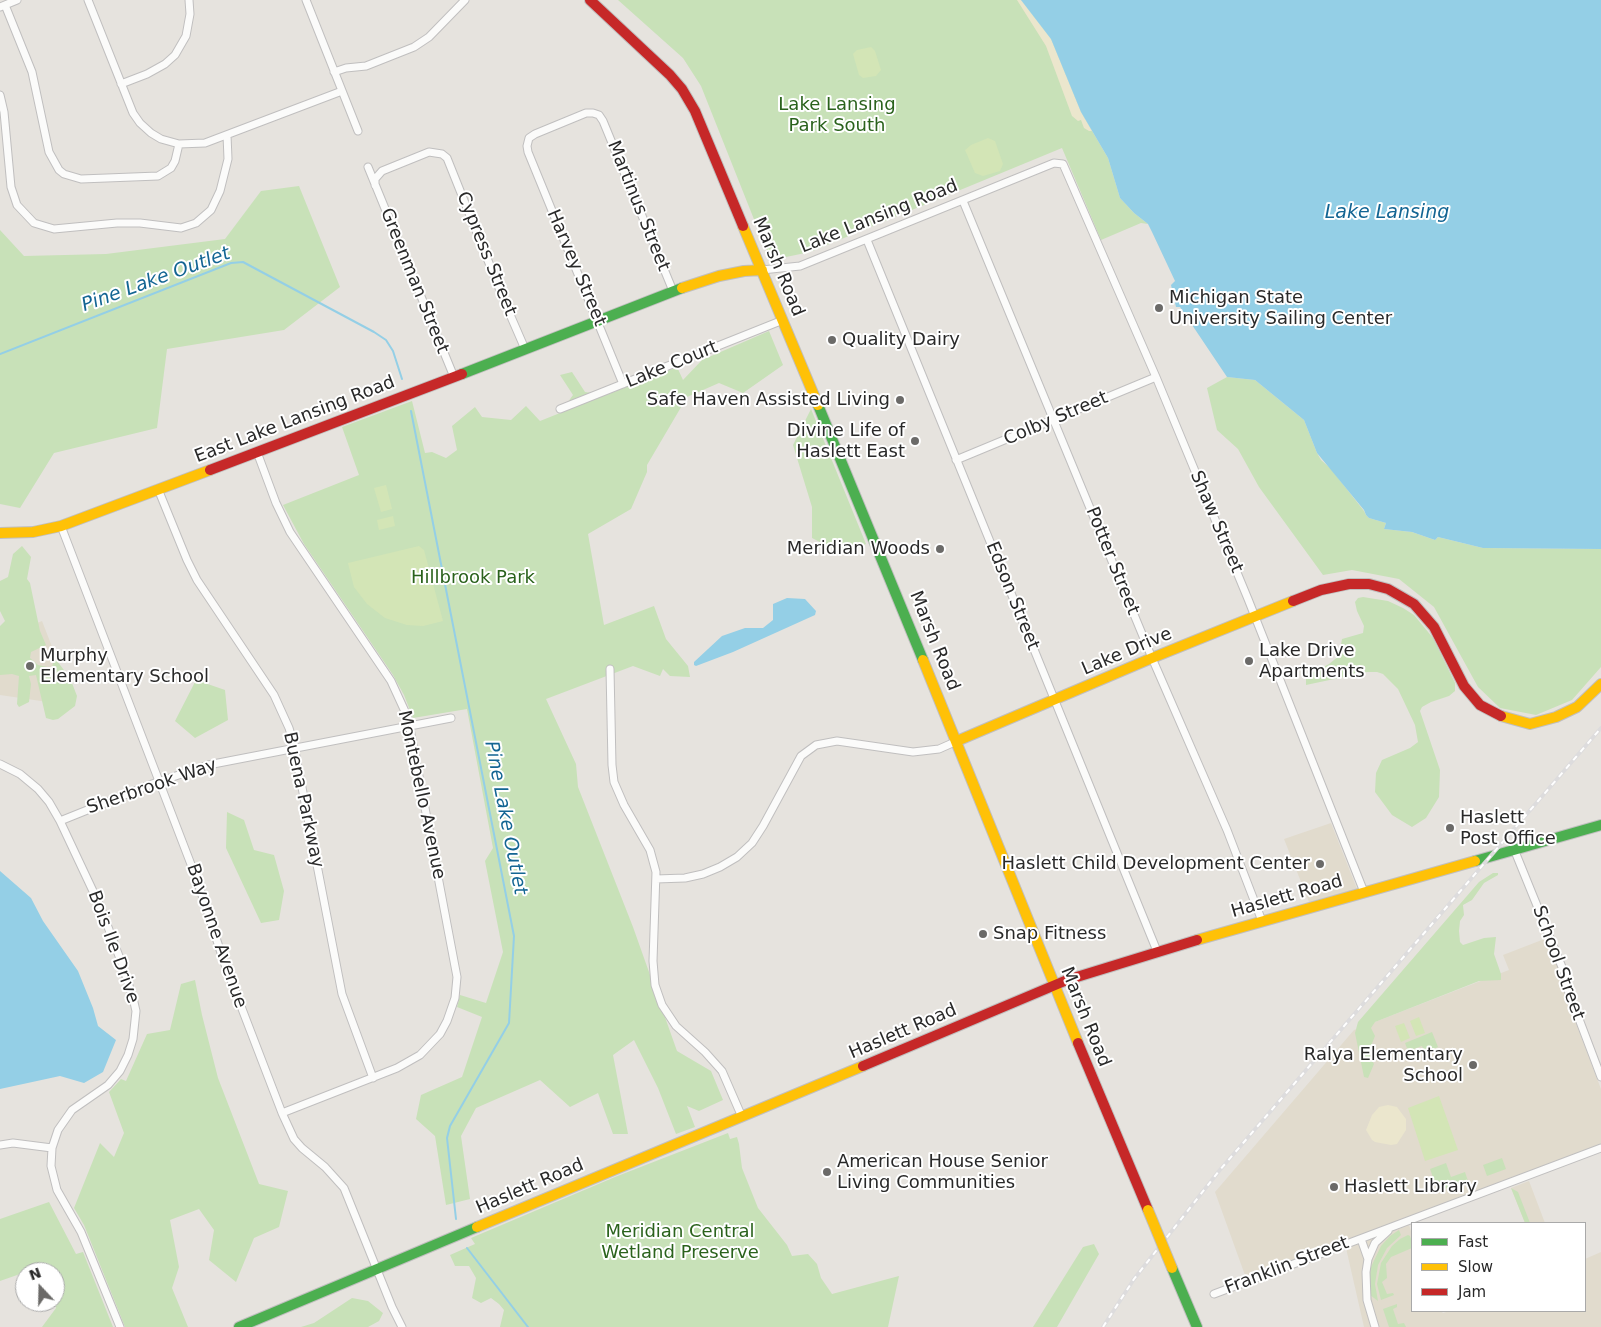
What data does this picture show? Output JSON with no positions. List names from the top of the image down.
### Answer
{
  "streets": {
    "main road": [
      "Lake Lansing Road",
      "Marsh Road",
      "East Lake Lansing Road",
      "Lake Drive",
      "Haslett Road"
    ],
    "street": [
      "Martinus Street",
      "Cypress Street",
      "Harvey Street",
      "Greenman Street",
      "Lake Court",
      "Colby Street",
      "Shaw Street",
      "Potter Street",
      "Edson Street",
      "Sherbrook Way",
      "Montebello Avenue",
      "Buena Parkway",
      "Bayonne Avenue",
      "Bois Ile Drive",
      "School Street",
      "Franklin Street"
    ]
  },
  "crossings": [
    ["Martinus Street", "Lake Lansing Road"],
    ["Martinus Street", "Harvey Street"],
    ["Lake Lansing Road", "Marsh Road"],
    ["Lake Lansing Road", "Harvey Street"],
    ["Lake Lansing Road", "East Lake Lansing Road"],
    ["Lake Lansing Road", "Shaw Street"],
    ["Lake Lansing Road", "Potter Street"],
    ["Lake Lansing Road", "Edson Street"],
    ["Cypress Street", "Greenman Street"],
    ["Cypress Street", "East Lake Lansing Road"],
    ["Marsh Road", "Lake Court"],
    ["Marsh Road", "Lake Drive"],
    ["Marsh Road", "Haslett Road"],
    ["Harvey Street", "Lake Court"],
    ["Harvey Street", "East Lake Lansing Road"],
    ["Greenman Street", "East Lake Lansing Road"],
    ["Colby Street", "Shaw Street"],
    ["Colby Street", "Potter Street"],
    ["Colby Street", "Edson Street"],
    ["East Lake Lansing Road", "Montebello Avenue"],
    ["East Lake Lansing Road", "Buena Parkway"],
    ["East Lake Lansing Road", "Bayonne Avenue"],
    ["Shaw Street", "Lake Drive"],
    ["Shaw Street", "Haslett Road"],
    ["Potter Street", "Lake Drive"],
    ["Potter Street", "Haslett Road"],
    ["Edson Street", "Lake Drive"],
    ["Edson Street", "Haslett Road"],
    ["Sherbrook Way", "Montebello Avenue"],
    ["Sherbrook Way", "Buena Parkway"],
    ["Sherbrook Way", "Bayonne Avenue"],
    ["Sherbrook Way", "Bois Ile Drive"],
    ["Montebello Avenue", "Buena Parkway"],
    ["Montebello Avenue", "Bayonne Avenue"],
    ["Haslett Road", "Bayonne Avenue"],
    ["Haslett Road", "School Street"]
  ],
  "water": ["Lake Lansing", "Pine Lake Outlet"],
  "parks": ["Lake Lansing Park South", "Hillbrook Park", "Meridian Central Wetland Preserve"],
  "places": [
    "Michigan State University Sailing Center",
    "Quality Dairy",
    "Safe Haven Assisted Living",
    "Divine Life of Haslett East",
    "Meridian Woods",
    "Lake Drive Apartments",
    "Murphy Elementary School",
    "Haslett Post Office",
    "Haslett Child Development Center",
    "Snap Fitness",
    "Ralya Elementary School",
    "American House Senior Living Communities",
    "Haslett Library"
  ],
  "legend": ["Fast", "Slow", "Jam"],
  "north": "top"
}
